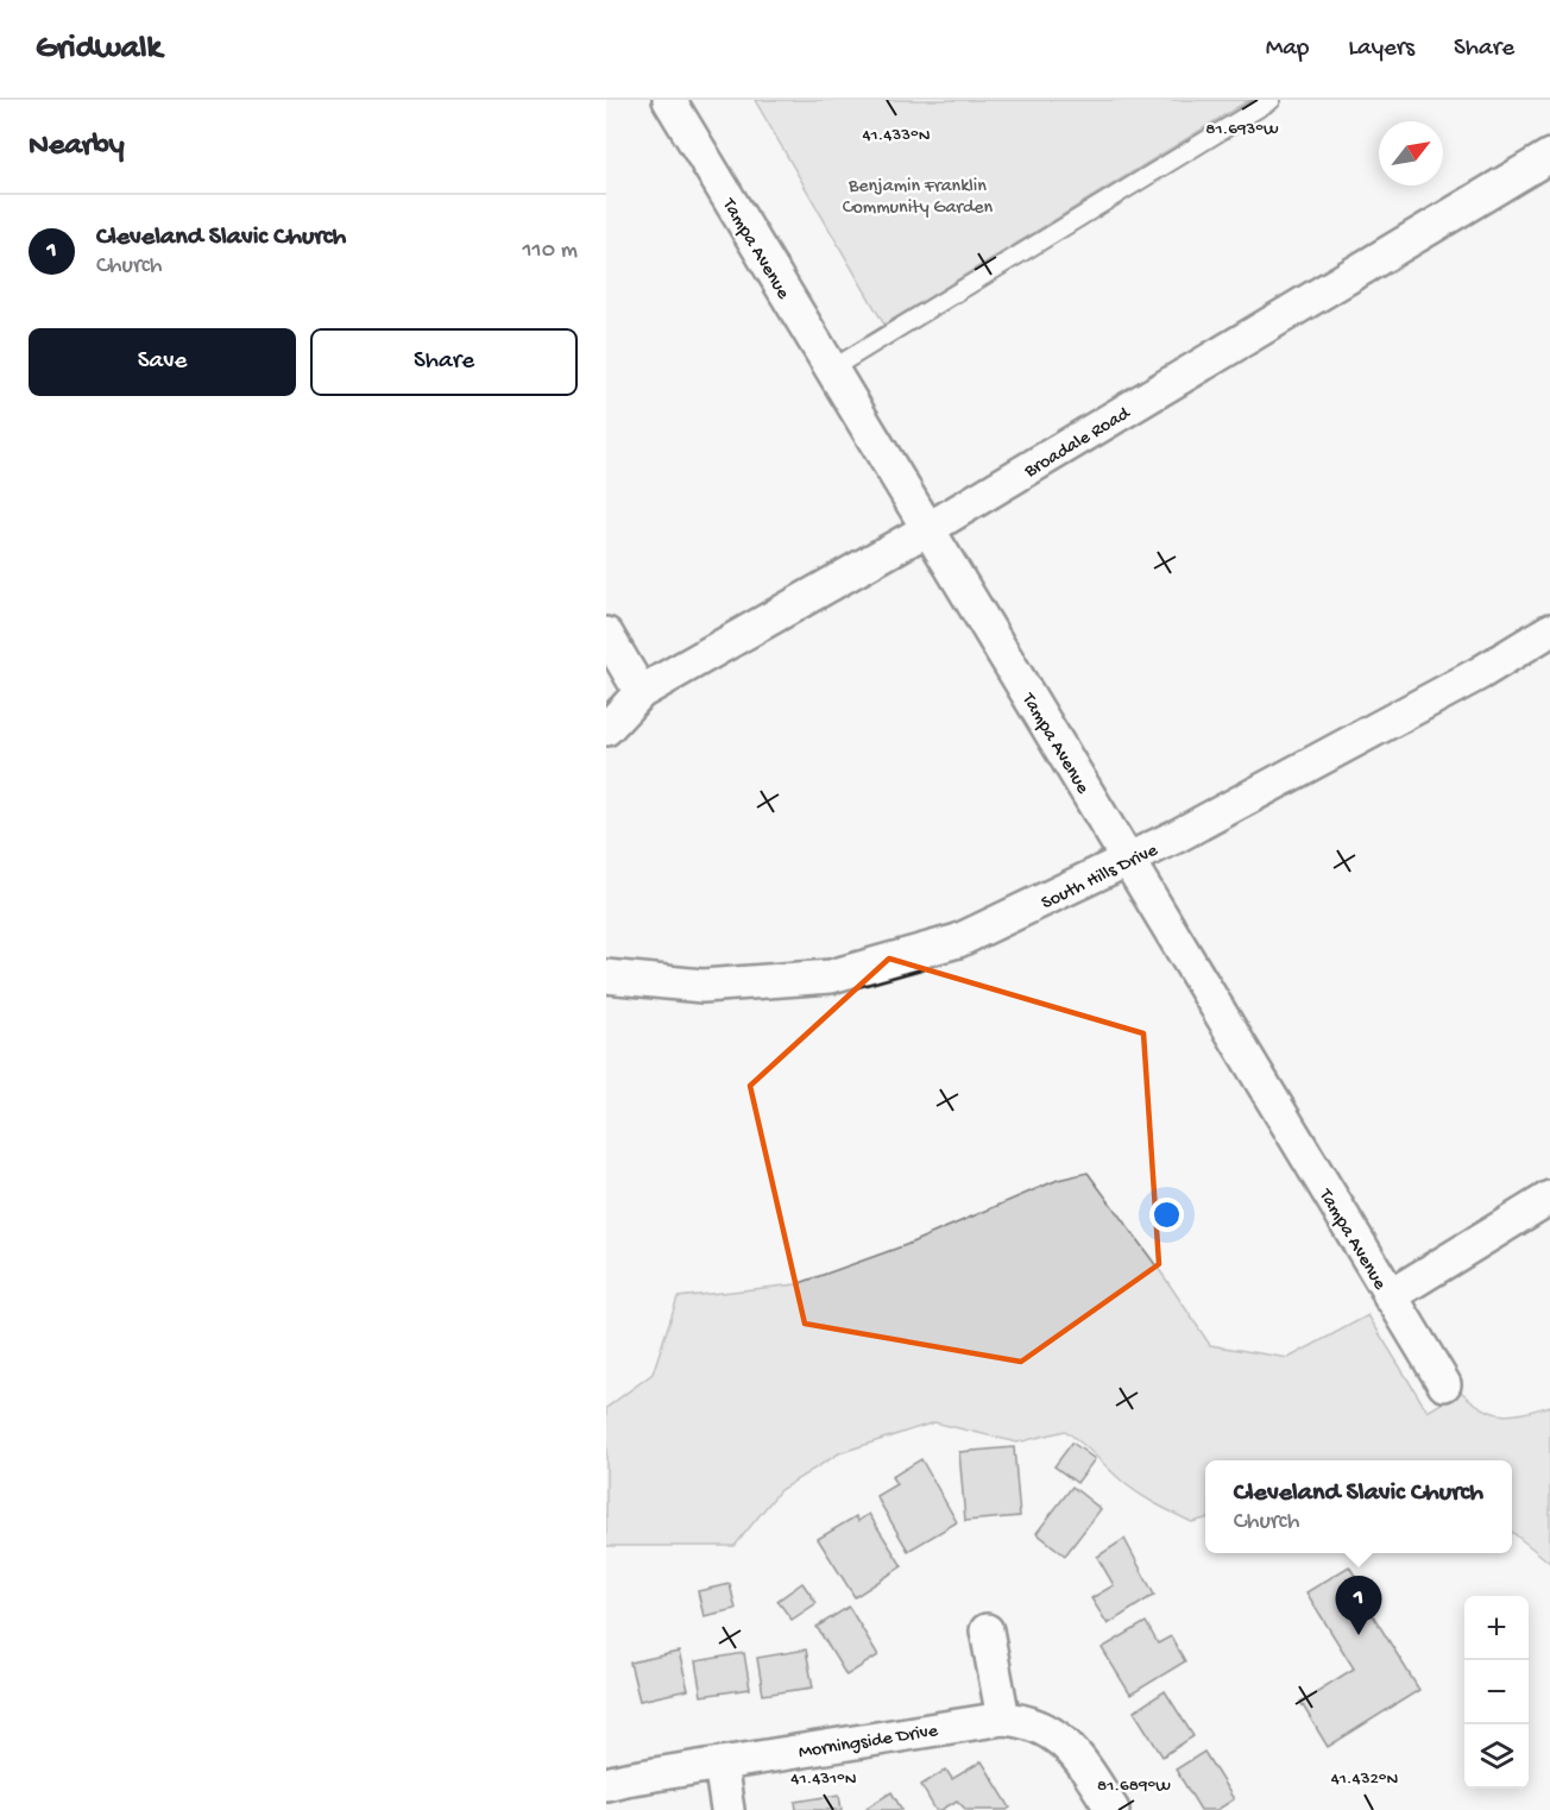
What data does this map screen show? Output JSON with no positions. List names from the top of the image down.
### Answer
{
  "streets": {
    "street": [
      "Tampa Avenue",
      "Broadale Road",
      "South Hills Drive",
      "Morningside Drive"
    ]
  },
  "crossings": [
    ["Tampa Avenue", "Broadale Road"],
    ["Tampa Avenue", "South Hills Drive"]
  ],
  "parks": ["Benjamin Franklin Community Garden"],
  "north": "top right",
  "page": {
    "header": "Gridwalk",
    "nav": ["Map", "Layers", "Share"],
    "heading": "Nearby",
    "list": [
      {
        "mark": "1",
        "name": "Cleveland Slavic Church",
        "note": "Church",
        "value": "110 m"
      }
    ],
    "buttons": ["Save", "Share"],
    "popup": ["Cleveland Slavic Church", "Church"],
    "pins": "1",
    "map_buttons": ["+", "−"]
  },
  "coordinates": [
    "81.693°W",
    "41.433°N",
    "41.431°N",
    "41.432°N",
    "81.689°W"
  ]
}
